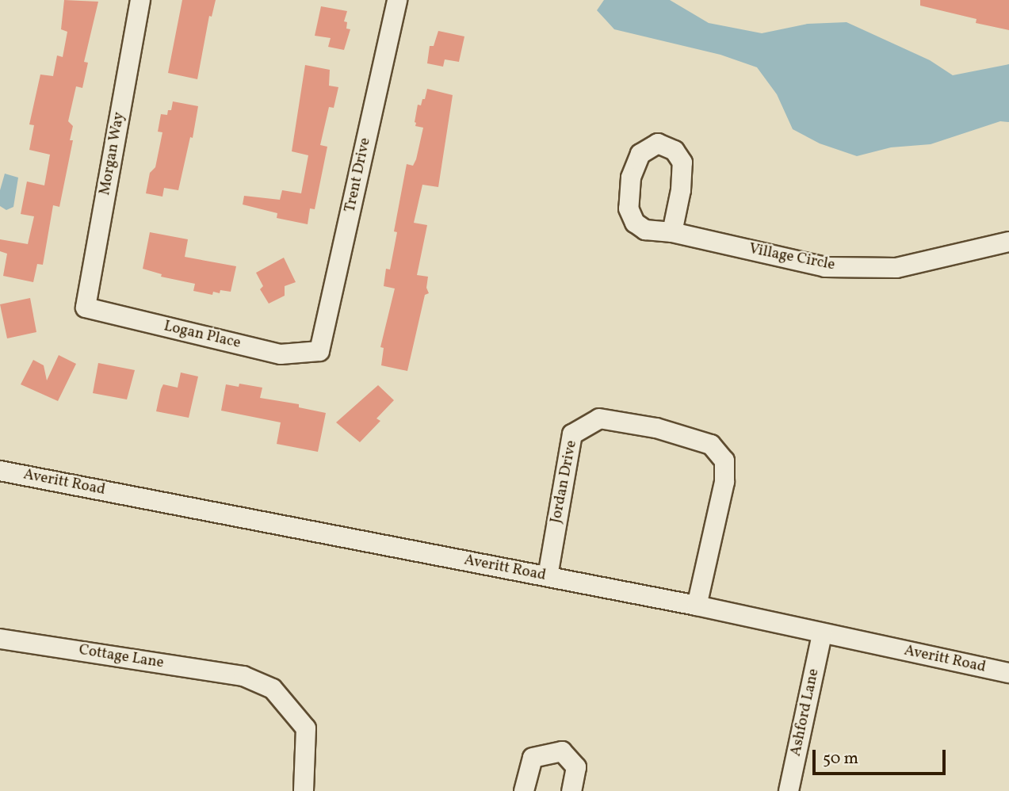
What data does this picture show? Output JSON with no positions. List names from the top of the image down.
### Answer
{
  "streets": {
    "street": [
      "Morgan Way",
      "Trent Drive",
      "Village Circle",
      "Logan Place",
      "Jordan Drive",
      "Averitt Road",
      "Cottage Lane",
      "Ashford Lane"
    ]
  },
  "crossings": [
    ["Morgan Way", "Logan Place"],
    ["Trent Drive", "Logan Place"],
    ["Jordan Drive", "Averitt Road"],
    ["Averitt Road", "Ashford Lane"]
  ],
  "scale_bar": "50 m"
}
